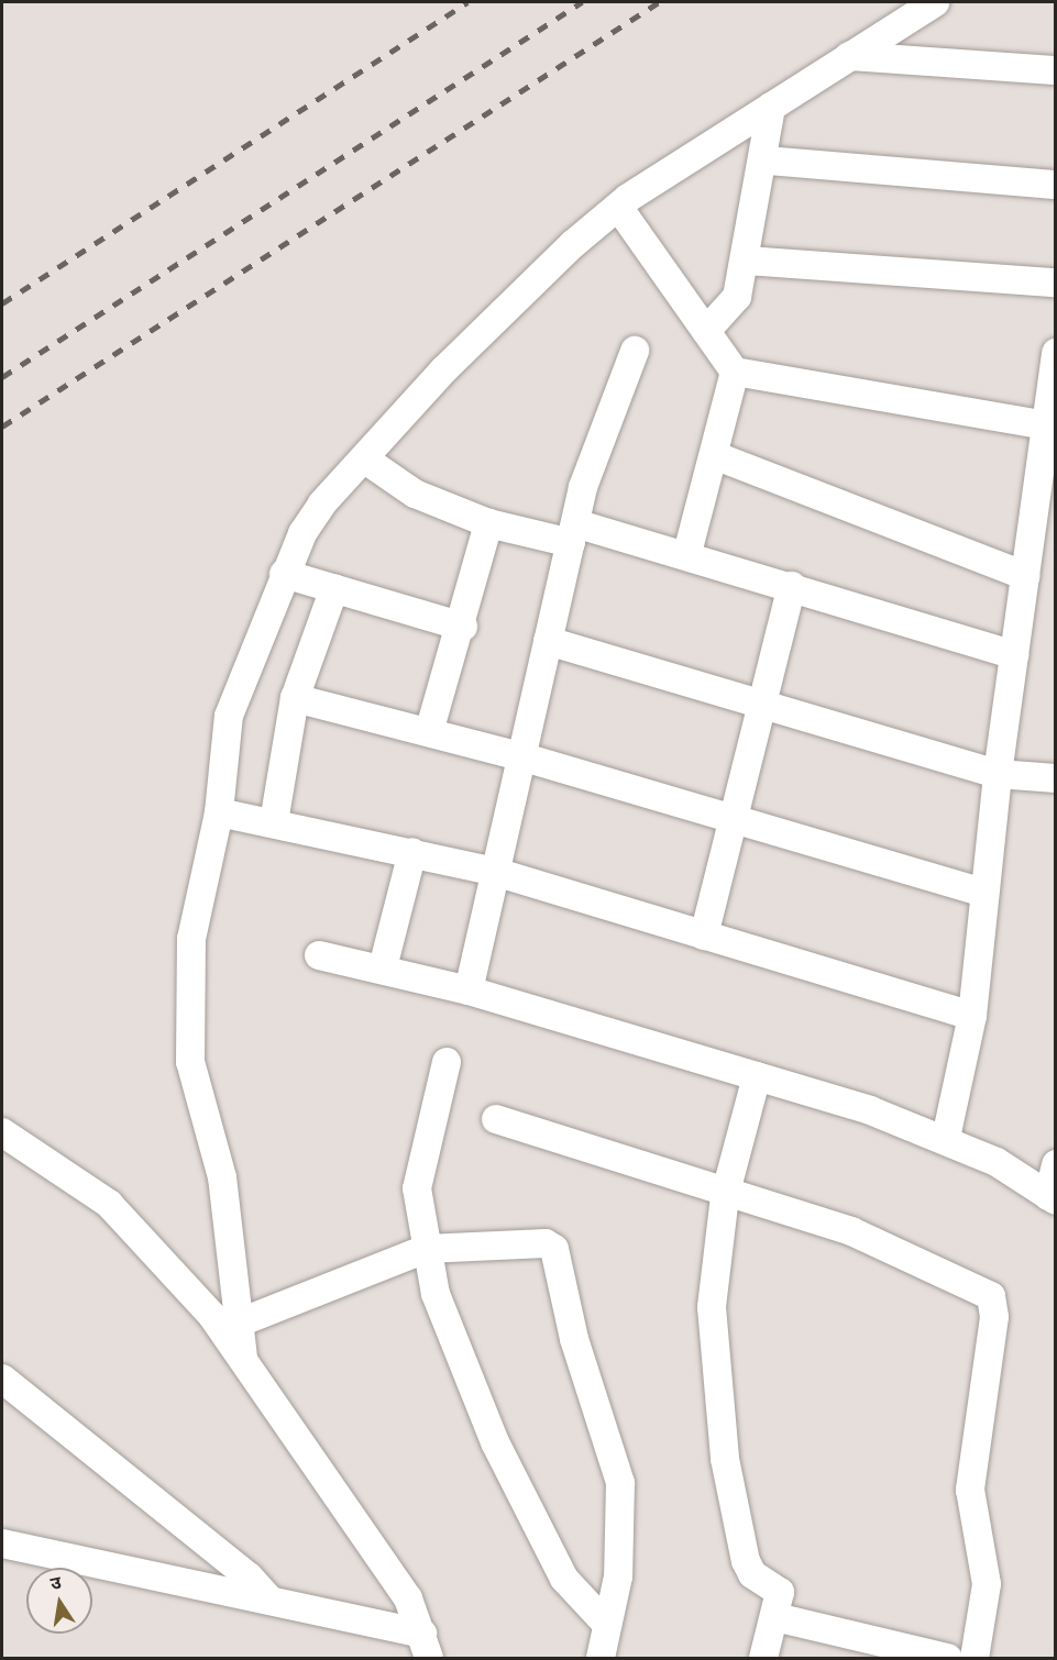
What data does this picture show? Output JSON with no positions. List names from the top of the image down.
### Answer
{
  "north": "top"
}
